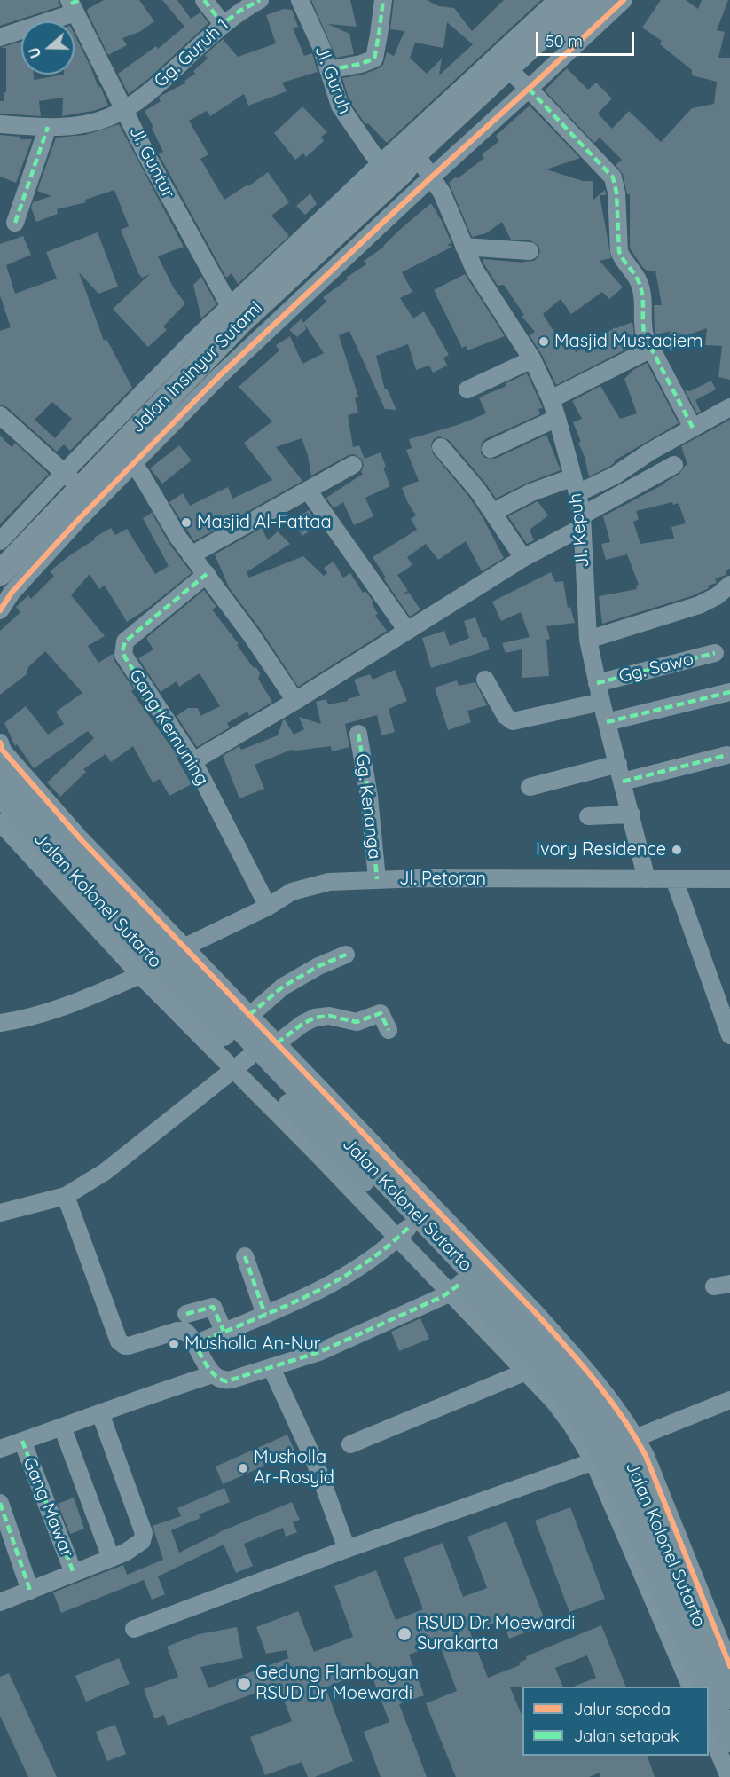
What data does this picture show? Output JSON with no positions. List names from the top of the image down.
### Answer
{
  "streets": {
    "highway": ["Jalan Insinyur Sutami"],
    "main road": ["Jalan Kolonel Sutarto"],
    "street": [
      "Gg. Guruh 1",
      "Jl. Guruh",
      "Jl. Guntur",
      "Jl. Kepuh",
      "Gg. Sawo",
      "Gang Kemuning",
      "Gg. Kenanga",
      "Jl. Petoran",
      "Gang Mawar"
    ]
  },
  "crossings": [
    ["Gg. Guruh 1", "Jl. Guntur"],
    ["Jl. Guruh", "Jalan Insinyur Sutami"],
    ["Jl. Guruh", "Jl. Kepuh"],
    ["Jl. Guntur", "Jalan Insinyur Sutami"],
    ["Jalan Insinyur Sutami", "Jl. Kepuh"],
    ["Jl. Kepuh", "Gg. Sawo"],
    ["Jl. Kepuh", "Jl. Petoran"],
    ["Gang Kemuning", "Jl. Petoran"],
    ["Gg. Kenanga", "Jl. Petoran"],
    ["Jl. Petoran", "Jalan Kolonel Sutarto"]
  ],
  "places": [
    "Masjid Mustaqiem",
    "Masjid Al-Fattaa",
    "Ivory Residence",
    "Musholla An-Nur",
    "Musholla Ar-Rosyid",
    "RSUD Dr. Moewardi Surakarta",
    "Gedung Flamboyan RSUD Dr Moewardi"
  ],
  "legend": ["Jalur sepeda", "Jalan setapak"],
  "scale_bar": "50 m",
  "north": "left"
}
